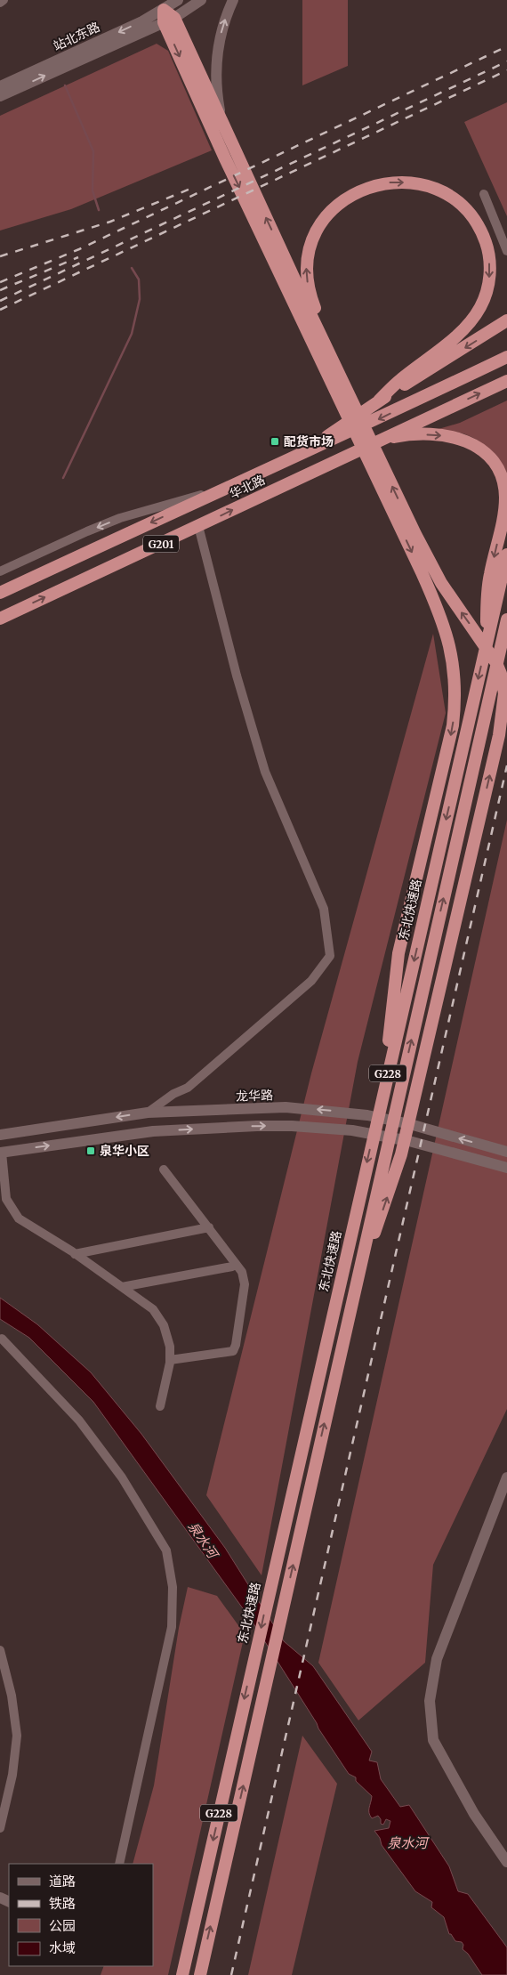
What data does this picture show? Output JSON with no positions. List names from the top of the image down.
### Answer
{
  "streets": {
    "highway": [
      "华北路",
      "G201",
      "东北快速路",
      "G228"
    ],
    "street": ["站北东路", "龙华路"]
  },
  "water": ["泉水河"],
  "places": {
    "transit": ["配货市场", "泉华小区"]
  },
  "legend": [
    "道路",
    "铁路",
    "公园",
    "水域"
  ]
}
